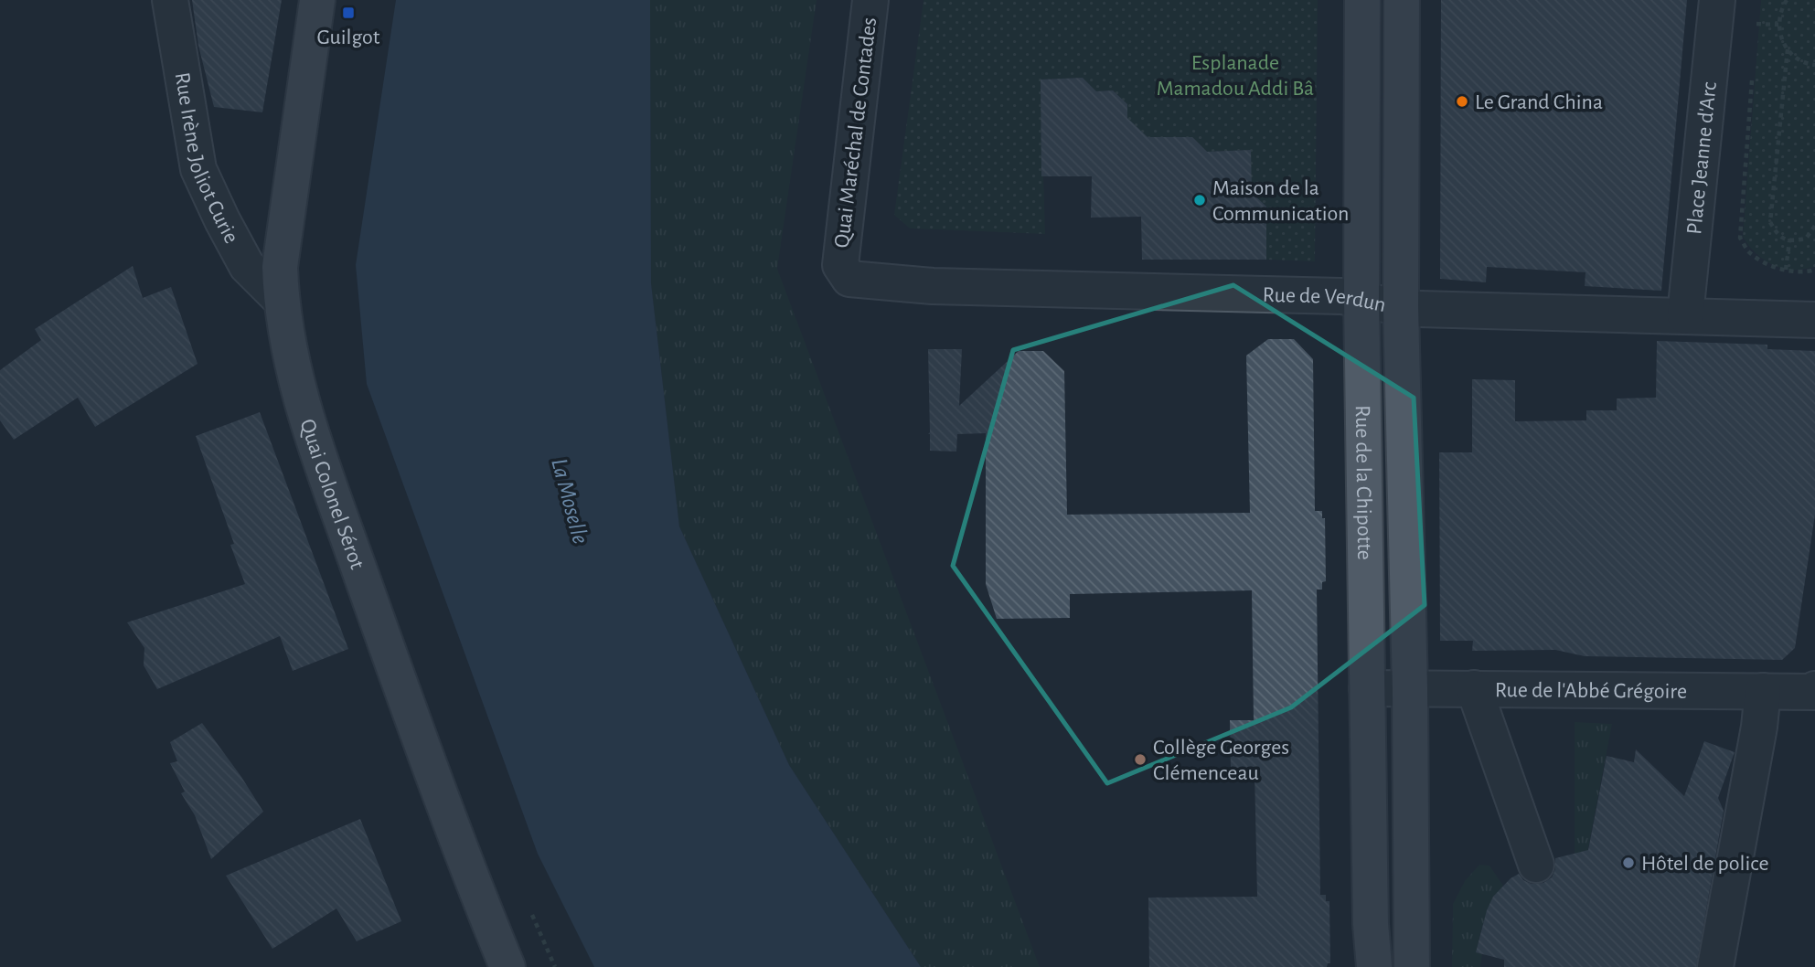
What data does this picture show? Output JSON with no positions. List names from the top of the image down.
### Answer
{
  "streets": {
    "main road": ["Rue de la Chipotte", "Quai Colonel Sérot"],
    "street": [
      "Quai Maréchal de Contades",
      "Rue Irène Joliot Curie",
      "Place Jeanne d'Arc",
      "Rue de Verdun",
      "Rue de l'Abbé Grégoire"
    ]
  },
  "crossings": [
    ["Quai Maréchal de Contades", "Rue de Verdun"],
    ["Rue Irène Joliot Curie", "Quai Colonel Sérot"],
    ["Place Jeanne d'Arc", "Rue de Verdun"],
    ["Rue de Verdun", "Rue de la Chipotte"],
    ["Rue de la Chipotte", "Rue de l'Abbé Grégoire"]
  ],
  "water": ["La Moselle"],
  "parks": ["Esplanade Mamadou Addi Bâ"],
  "places": {
    "transit": ["Guilgot"],
    "other": [
      "Le Grand China",
      "Maison de la Communication",
      "Collège Georges Clémenceau",
      "Hôtel de police"
    ]
  }
}
